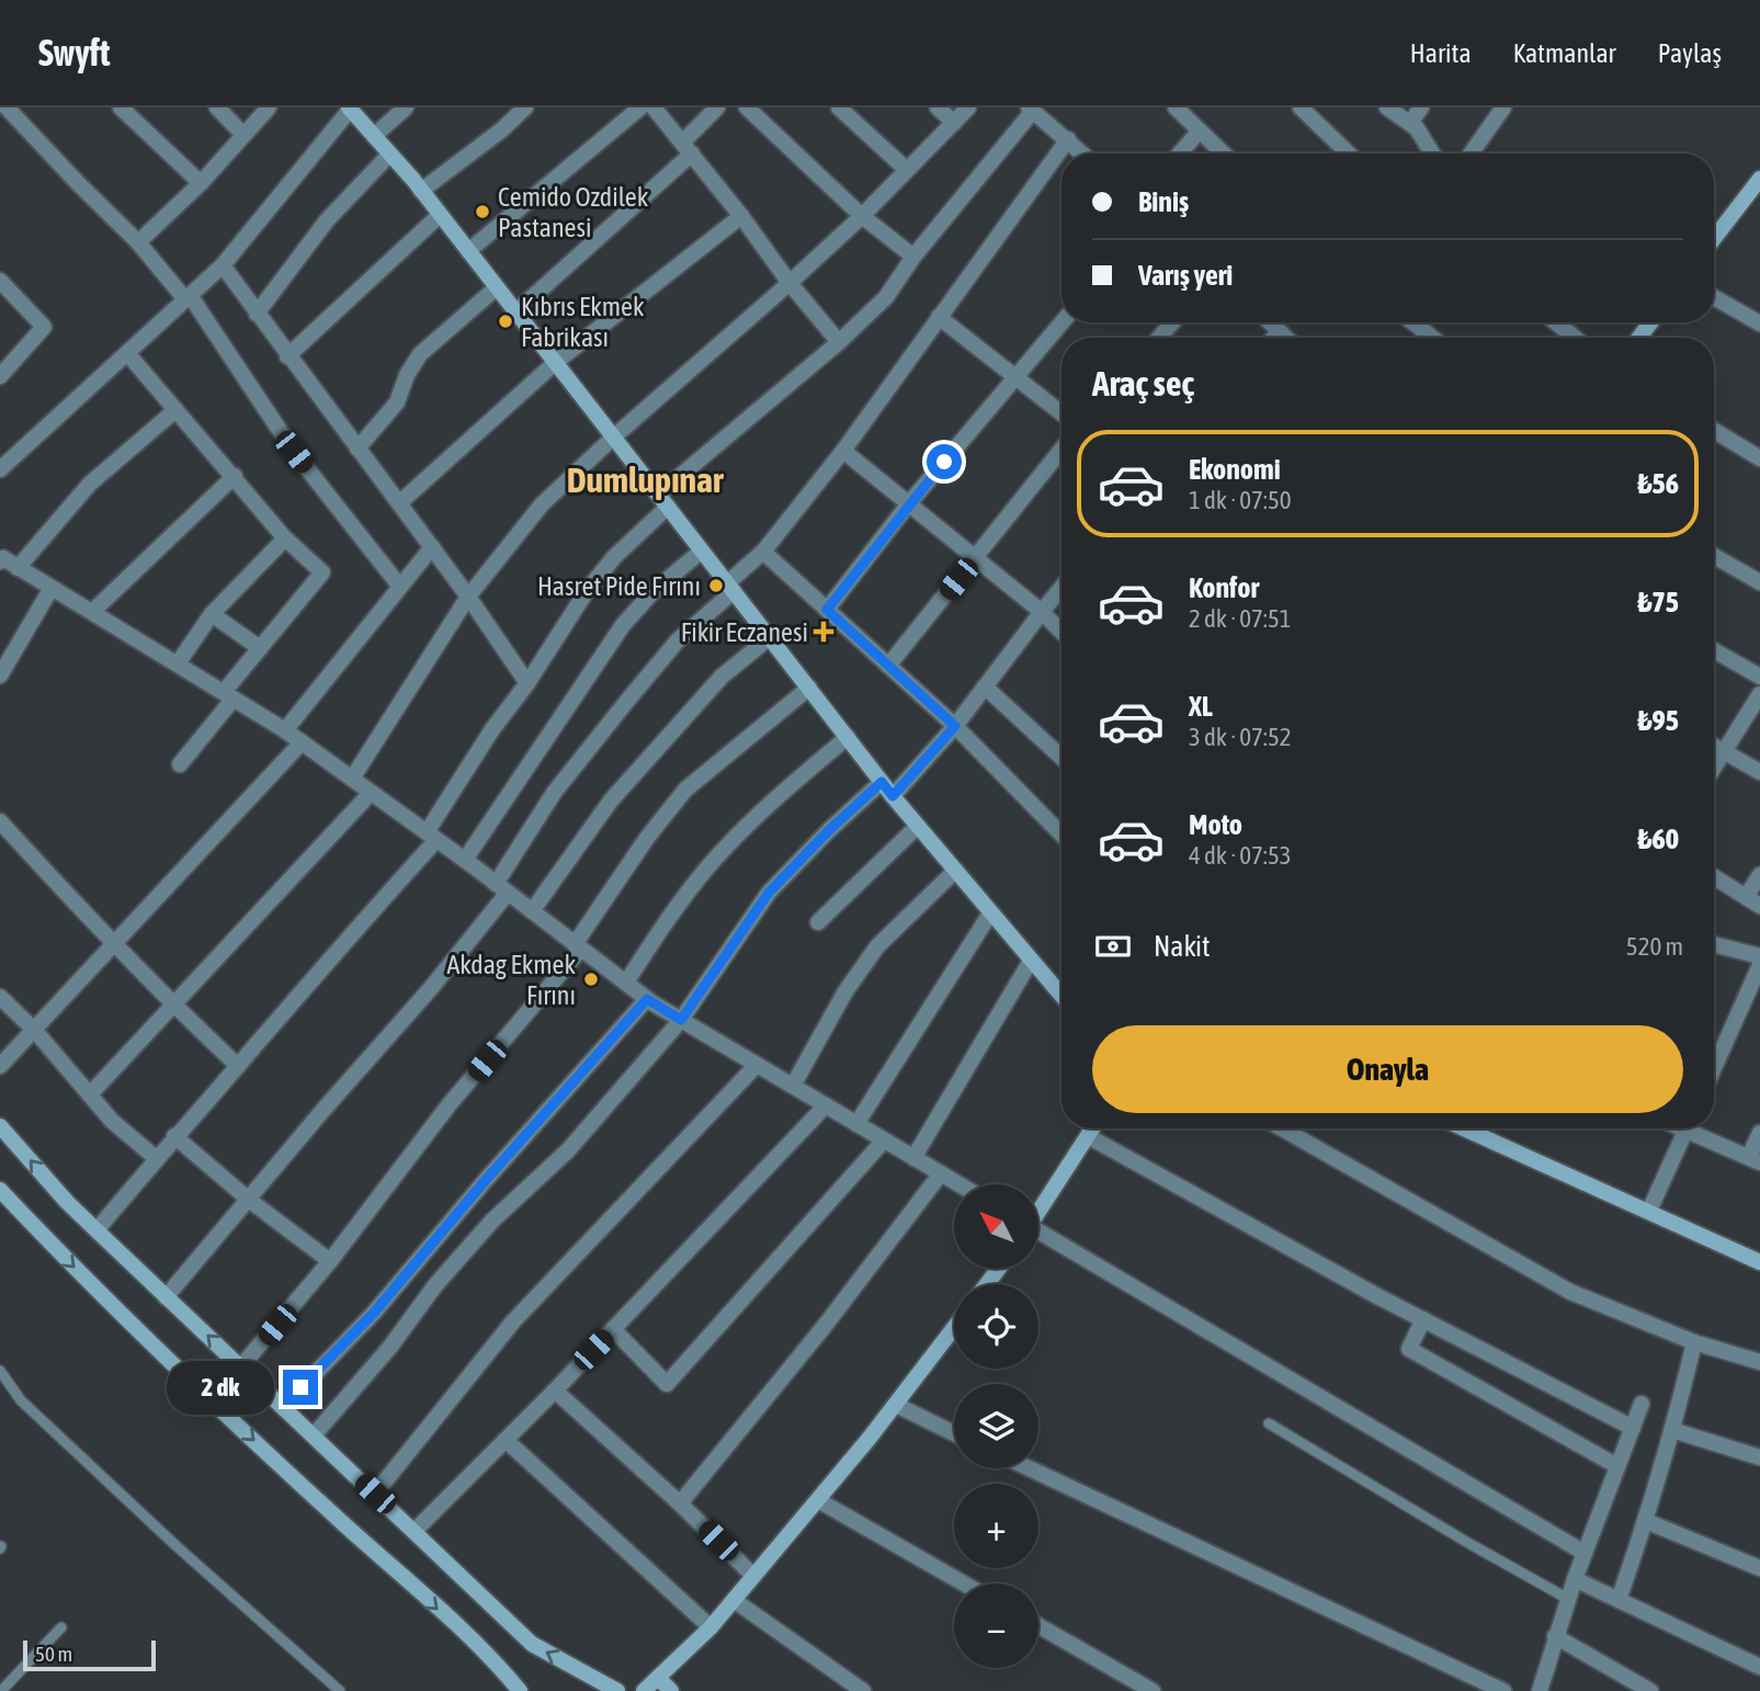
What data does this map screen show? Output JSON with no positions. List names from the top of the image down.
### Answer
{
  "districts": ["Dumlupınar"],
  "places": {
    "other": [
      "Cemido Ozdilek Pastanesi",
      "Kıbrıs Ekmek Fabrikası",
      "Hasret Pide Fırını",
      "Akdag Ekmek Fırını"
    ],
    "health": ["Fikir Eczanesi"]
  },
  "scale_bar": "50 m",
  "north": "top left",
  "page": {
    "header": "Swyft",
    "nav": ["Harita", "Katmanlar", "Paylaş"],
    "banner": ["Biniş", "Varış yeri"],
    "heading": "Araç seç",
    "list": [
      {
        "name": "Ekonomi",
        "note": "1 dk · 07:50",
        "value": "₺56"
      },
      {
        "name": "Konfor",
        "note": "2 dk · 07:51",
        "value": "₺75"
      },
      {
        "name": "XL",
        "note": "3 dk · 07:52",
        "value": "₺95"
      },
      {
        "name": "Moto",
        "note": "4 dk · 07:53",
        "value": "₺60"
      }
    ],
    "pay": ["Nakit", "520 m"],
    "buttons": "Onayla",
    "map_buttons": ["+", "−"],
    "bubble": "2 dk",
    "scale": "50 m"
  }
}
